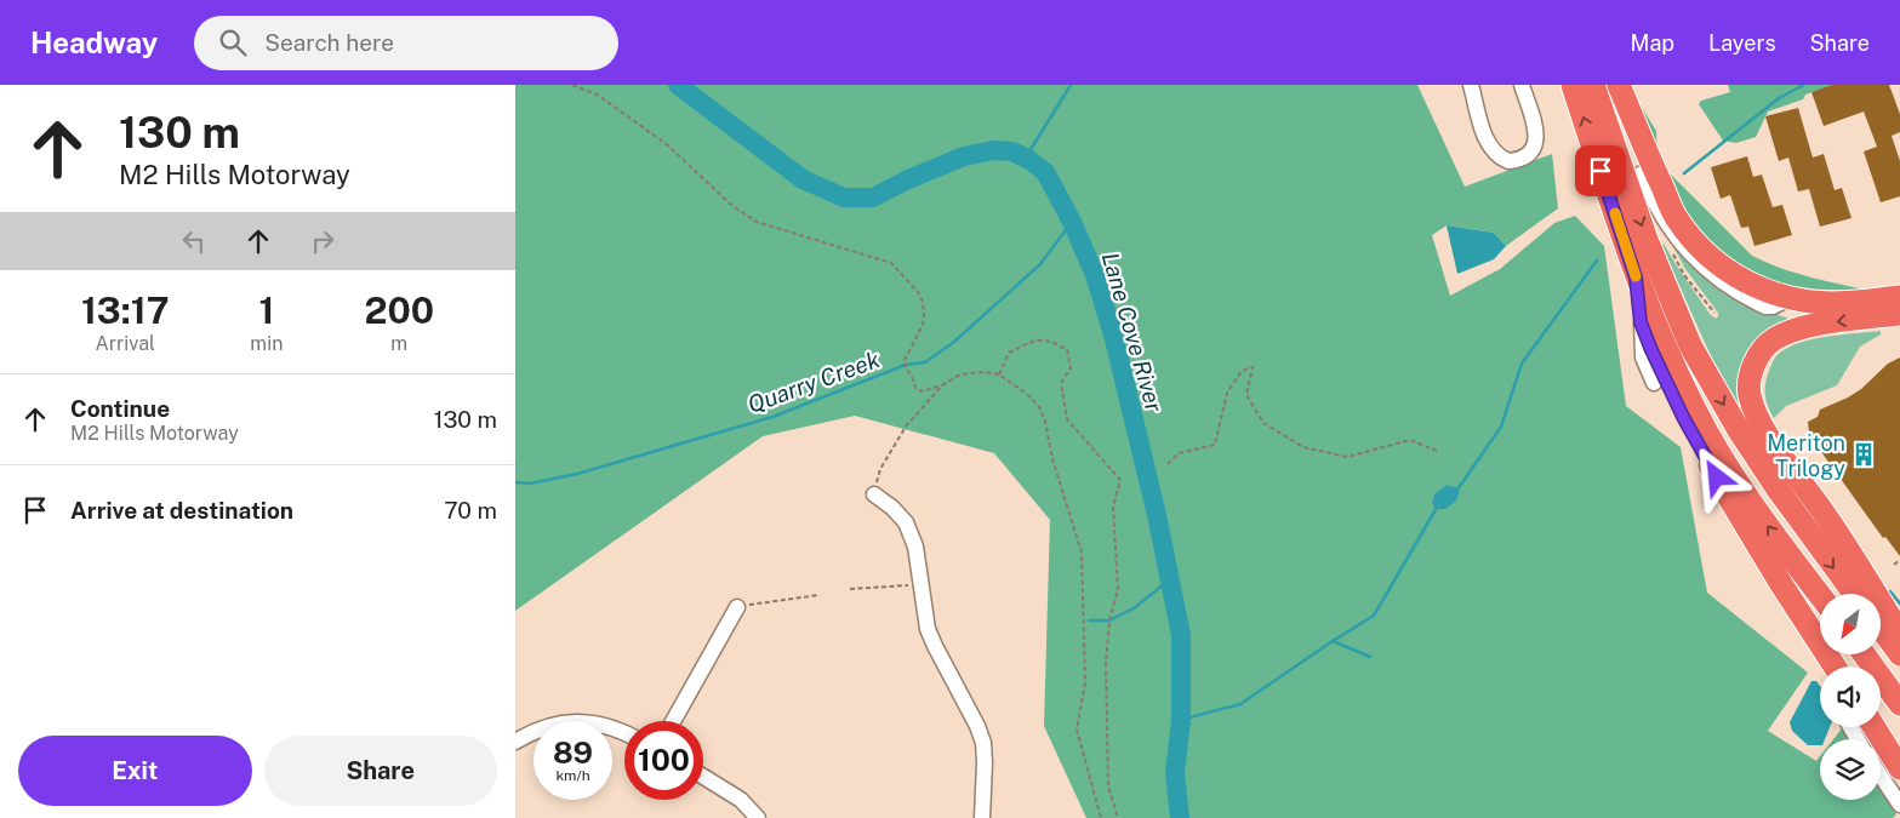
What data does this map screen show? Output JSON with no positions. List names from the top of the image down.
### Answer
{
  "water": ["Lane Cove River", "Quarry Creek"],
  "places": {
    "building": ["Meriton Trilogy"]
  },
  "north": "bottom left",
  "page": {
    "header": "Headway",
    "search": "Search here",
    "nav": ["Map", "Layers", "Share"],
    "turn": ["130 m", "M2 Hills Motorway"],
    "eta": [
      "13:17",
      "Arrival",
      "1",
      "min",
      "200",
      "m"
    ],
    "list": [
      {
        "name": "Continue",
        "note": "M2 Hills Motorway",
        "value": "130 m"
      },
      {
        "name": "Arrive at destination",
        "value": "70 m"
      }
    ],
    "speed": "89 km/h",
    "limit": "100",
    "buttons": ["Exit", "Share"]
  }
}
